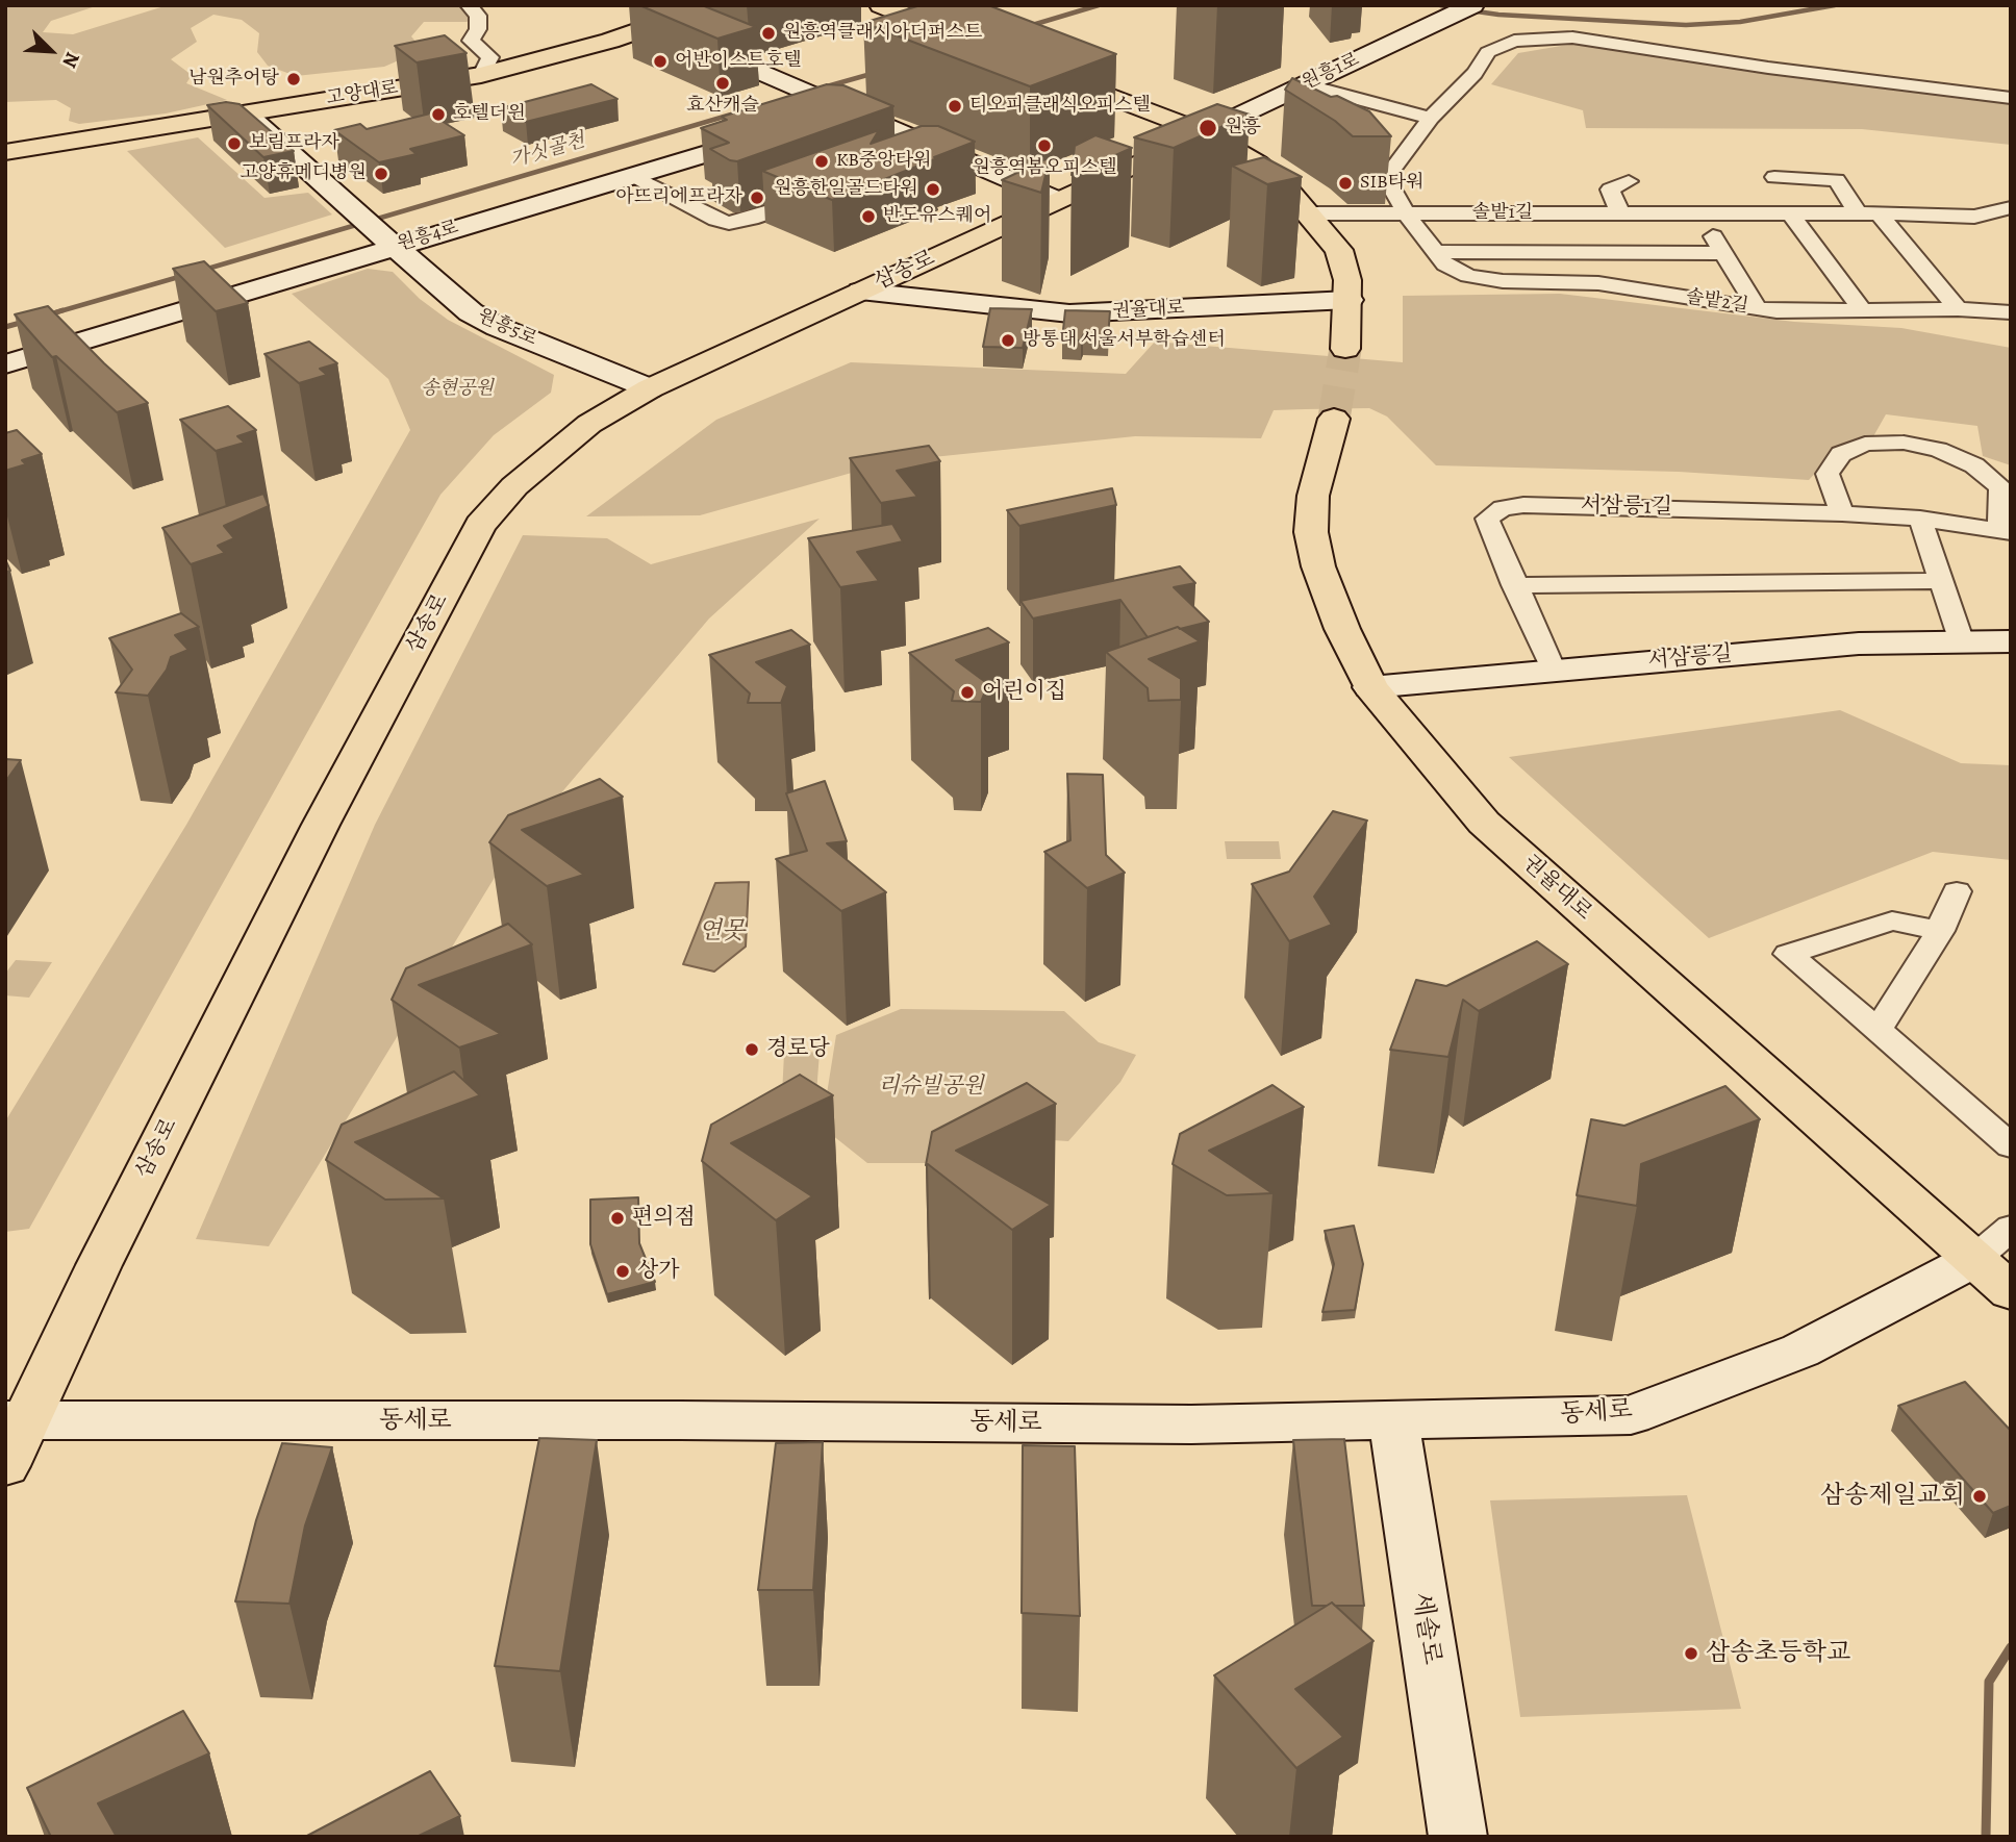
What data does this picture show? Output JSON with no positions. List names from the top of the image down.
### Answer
{
  "streets": {
    "main road": ["고양대로", "삼송로", "권율대로"],
    "street": [
      "원흥1로",
      "솔밭1길",
      "원흥4로",
      "솔밭2길",
      "원흥5로",
      "서삼릉1길",
      "서삼릉길",
      "동세로",
      "세솔로"
    ]
  },
  "crossings": [
    ["원흥1로", "삼송로"],
    ["고양대로", "원흥5로"],
    ["솔밭1길", "솔밭2길"],
    ["원흥4로", "원흥5로"],
    ["삼송로", "권율대로"],
    ["삼송로", "원흥5로"],
    ["삼송로", "동세로"],
    ["권율대로", "서삼릉길"],
    ["권율대로", "동세로"],
    ["서삼릉1길", "서삼릉길"],
    ["동세로", "세솔로"]
  ],
  "water": ["가싯골천", "연못"],
  "parks": ["송현공원", "리슈빌공원"],
  "places": [
    "원흥역클래시아더퍼스트",
    "어반이스트호텔",
    "남원추어탕",
    "효산캐슬",
    "티오피클래식오피스텔",
    "호텔더윈",
    "원흥",
    "보림프라자",
    "원흥역봄오피스텔",
    "KB중앙타워",
    "고양휴메디병원",
    "SIB타워",
    "원흥한일골드타워",
    "아뜨리에프라자",
    "반도유스퀘어",
    "방통대 서울서부학습센터",
    "어린이집",
    "경로당",
    "편의점",
    "상가",
    "삼송제일교회",
    "삼송초등학교"
  ],
  "north": "bottom right"
}
